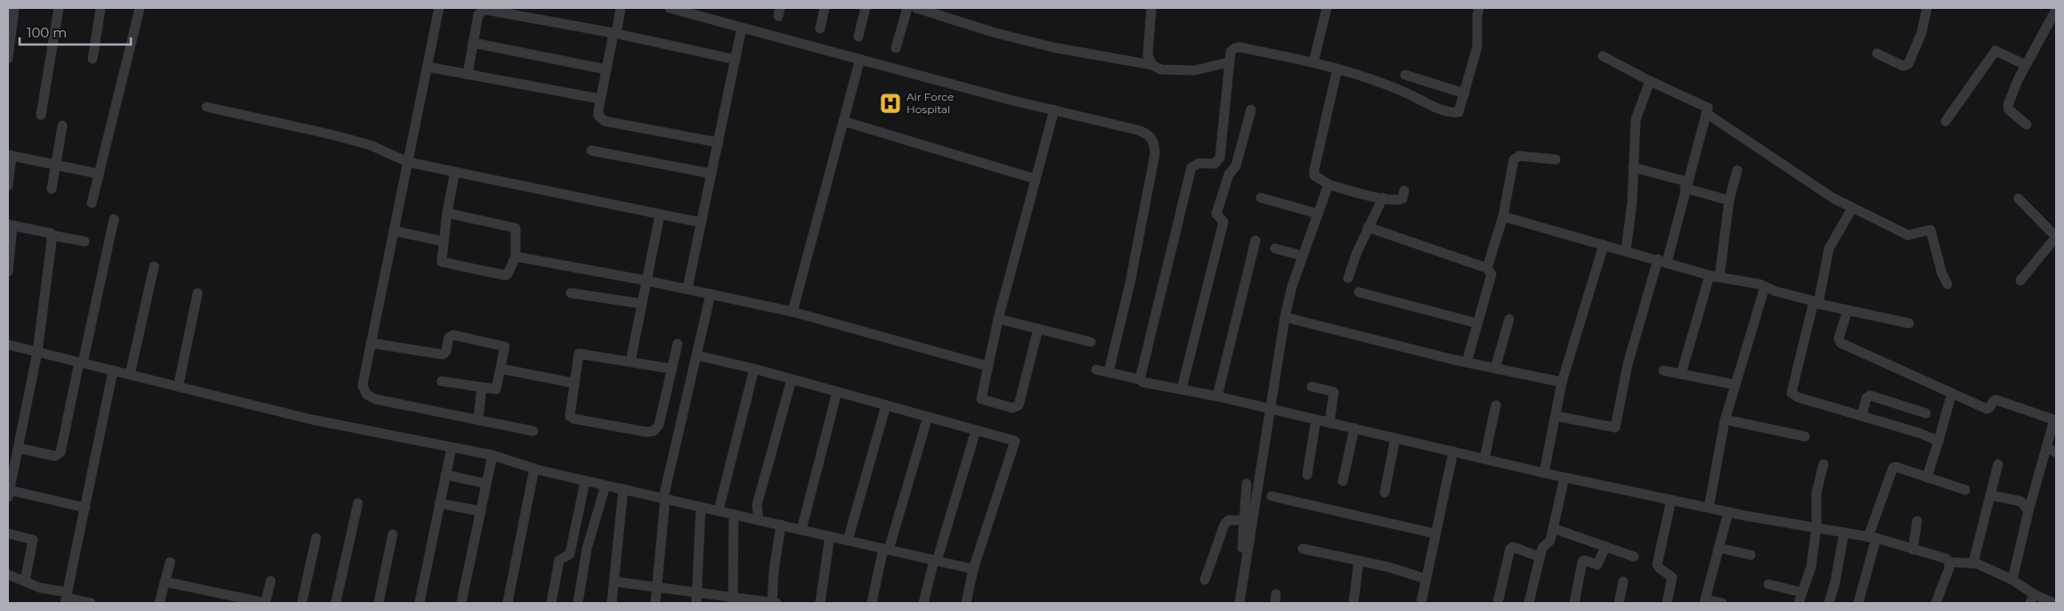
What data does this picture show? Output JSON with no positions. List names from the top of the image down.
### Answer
{
  "places": {
    "hospital": ["Air Force Hospital"]
  },
  "scale_bar": "100 m"
}
